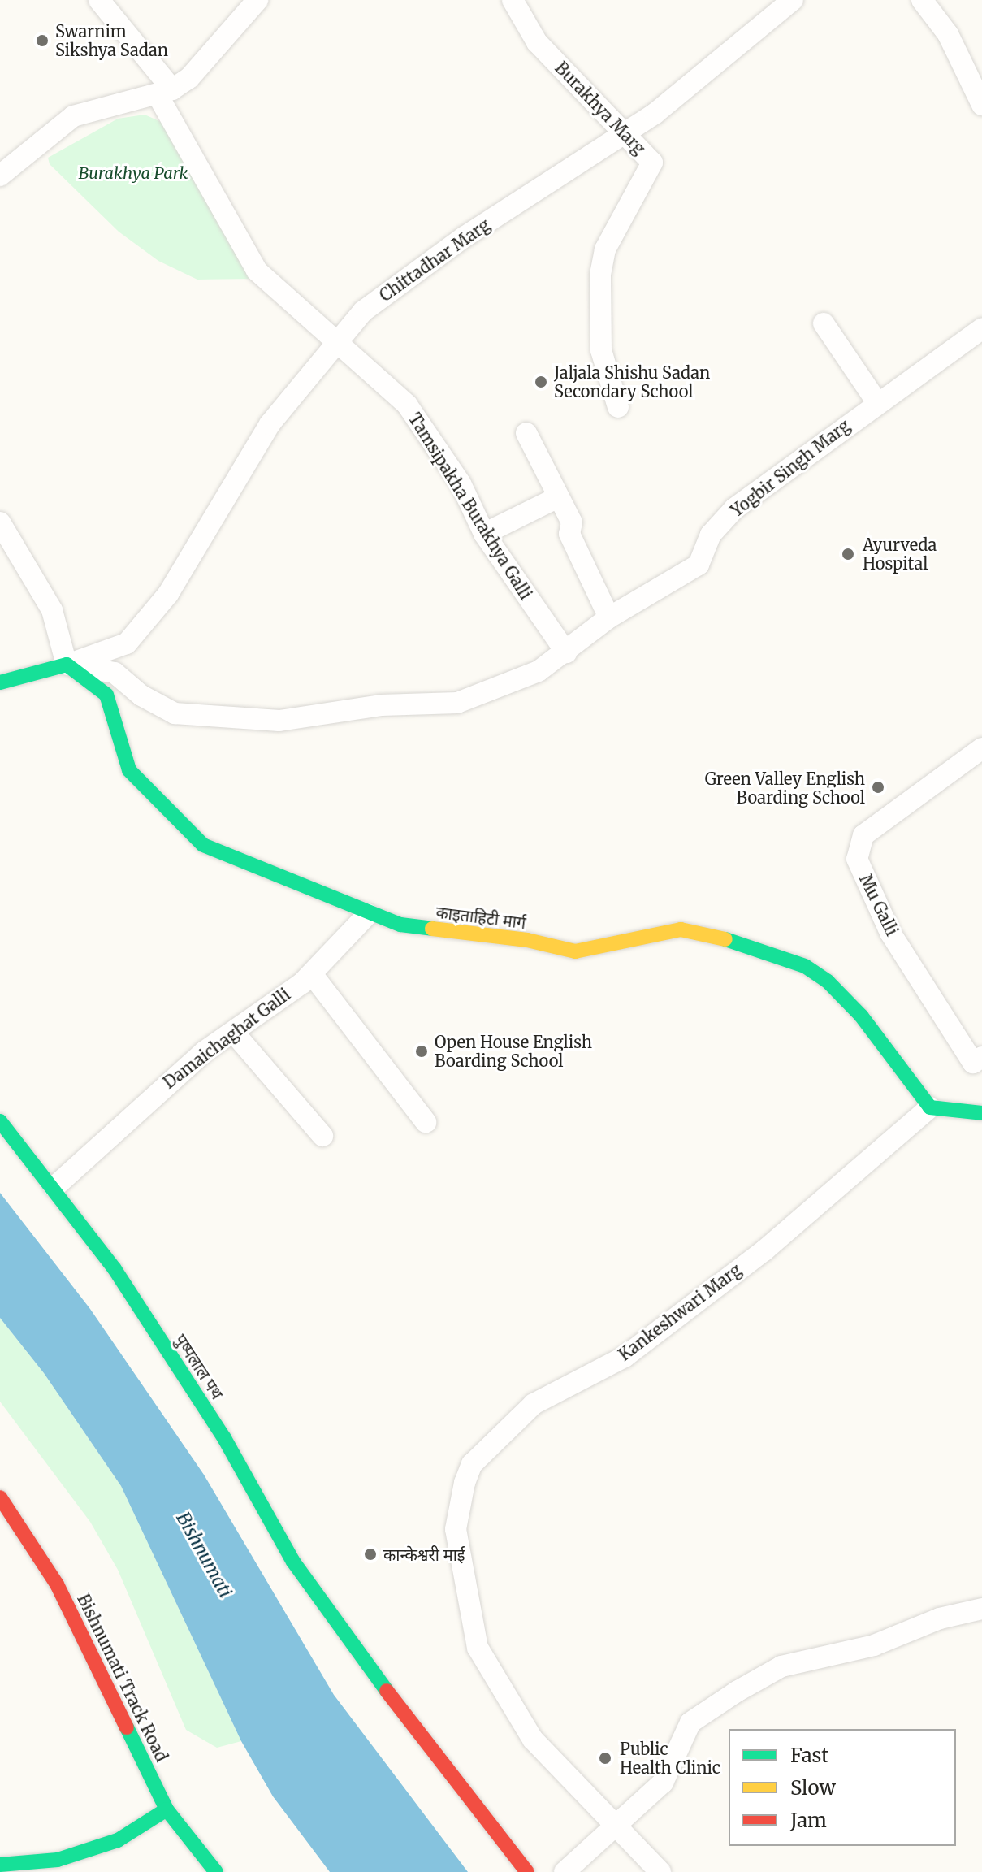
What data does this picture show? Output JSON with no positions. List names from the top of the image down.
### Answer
{
  "streets": {
    "street": [
      "Burakhya Marg",
      "Chittadhar Marg",
      "Yogbir Singh Marg",
      "Tamsipakha Burakhya Galli",
      "Mu Galli",
      "काइताहिटी मार्ग",
      "Damaichaghat Galli",
      "Kankeshwari Marg",
      "पुष्पलाल पथ",
      "Bishnumati Track Road"
    ]
  },
  "crossings": [
    ["Burakhya Marg", "Chittadhar Marg"],
    ["Chittadhar Marg", "Yogbir Singh Marg"],
    ["Chittadhar Marg", "Tamsipakha Burakhya Galli"],
    ["Chittadhar Marg", "काइताहिटी मार्ग"],
    ["Yogbir Singh Marg", "Tamsipakha Burakhya Galli"],
    ["Yogbir Singh Marg", "काइताहिटी मार्ग"],
    ["काइताहिटी मार्ग", "Damaichaghat Galli"],
    ["काइताहिटी मार्ग", "Kankeshwari Marg"],
    ["Damaichaghat Galli", "पुष्पलाल पथ"]
  ],
  "water": ["Bishnumati"],
  "parks": ["Burakhya Park"],
  "places": [
    "Swarnim Sikshya Sadan",
    "Jaljala Shishu Sadan Secondary School",
    "Ayurveda Hospital",
    "Green Valley English Boarding School",
    "Open House English Boarding School",
    "कान्केश्वरी माई",
    "Public Health Clinic"
  ],
  "legend": ["Fast", "Slow", "Jam"]
}
